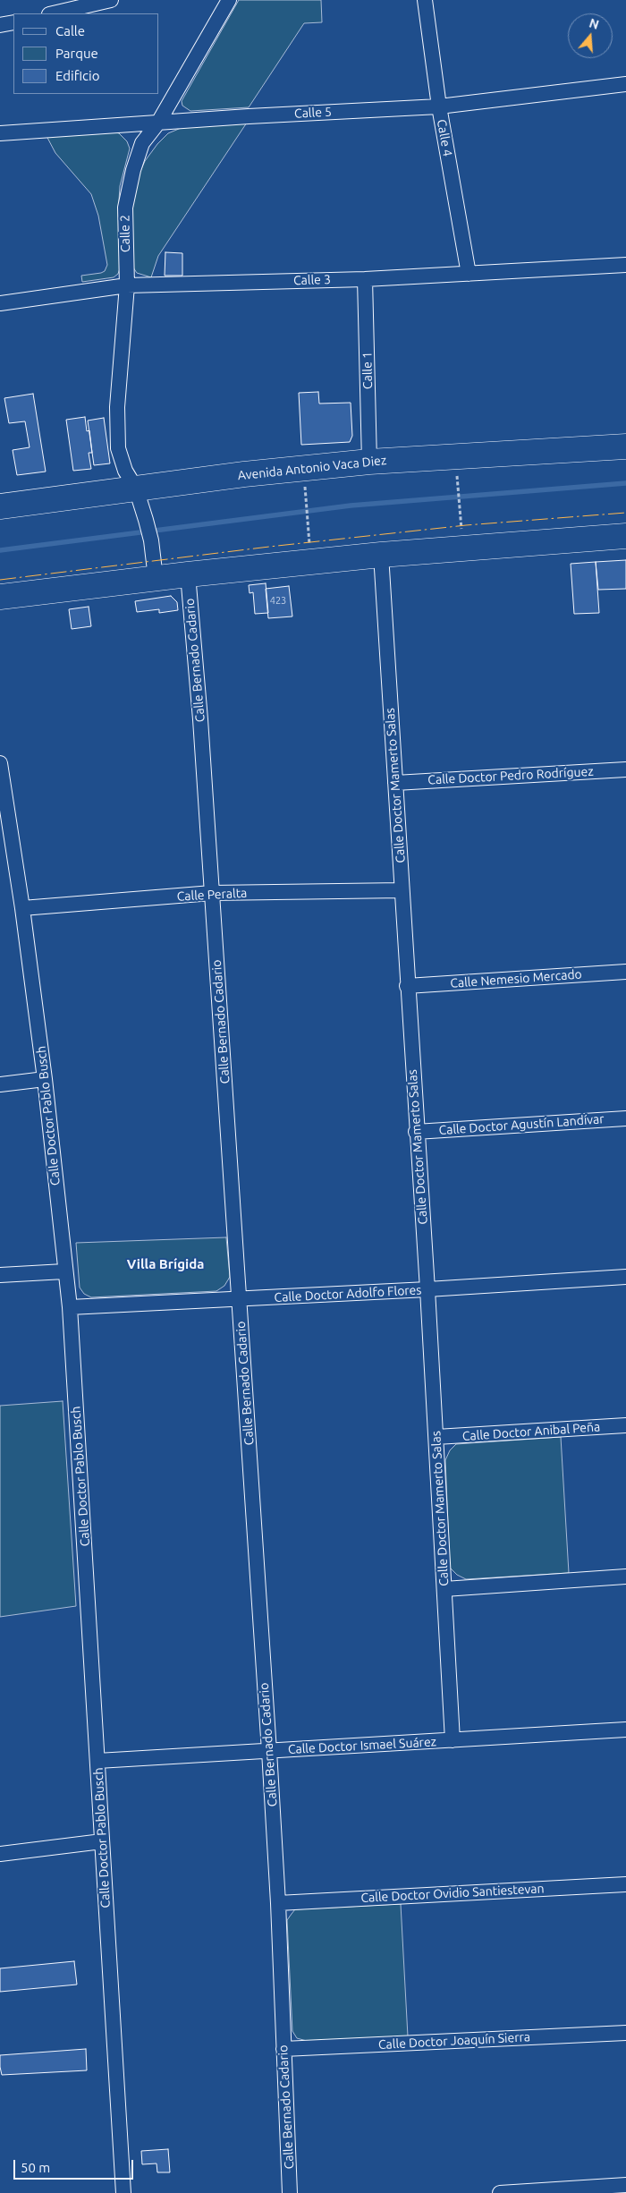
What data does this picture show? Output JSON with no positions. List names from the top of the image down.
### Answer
{
  "streets": {
    "highway": ["Avenida Antonio Vaca Diez"],
    "street": [
      "Calle 5",
      "Calle 4",
      "Calle 2",
      "Calle 3",
      "Calle 1",
      "Calle Bernado Cadario",
      "Calle Doctor Pedro Rodríguez",
      "Calle Doctor Mamerto Salas",
      "Calle Peralta",
      "Calle Nemesio Mercado",
      "Calle Doctor Pablo Busch",
      "Calle Doctor Agustín Landívar",
      "Calle Doctor Adolfo Flores",
      "Calle Doctor Anibal Peña",
      "Calle Doctor Ismael Suárez",
      "Calle Doctor Ovidio Santiestevan",
      "Calle Doctor Joaquín Sierra"
    ]
  },
  "crossings": [
    ["Calle 5", "Calle 4"],
    ["Calle 5", "Calle 2"],
    ["Calle 4", "Calle 3"],
    ["Calle 2", "Calle 3"],
    ["Calle 2", "Avenida Antonio Vaca Diez"],
    ["Calle 3", "Calle 1"],
    ["Calle 1", "Avenida Antonio Vaca Diez"],
    ["Calle Bernado Cadario", "Calle Peralta"],
    ["Calle Bernado Cadario", "Calle Doctor Adolfo Flores"],
    ["Calle Bernado Cadario", "Calle Doctor Ismael Suárez"],
    ["Calle Bernado Cadario", "Calle Doctor Ovidio Santiestevan"],
    ["Calle Bernado Cadario", "Calle Doctor Joaquín Sierra"],
    ["Calle Doctor Pedro Rodríguez", "Calle Doctor Mamerto Salas"],
    ["Calle Doctor Mamerto Salas", "Calle Peralta"],
    ["Calle Doctor Mamerto Salas", "Calle Nemesio Mercado"],
    ["Calle Doctor Mamerto Salas", "Calle Doctor Agustín Landívar"],
    ["Calle Doctor Mamerto Salas", "Calle Doctor Adolfo Flores"],
    ["Calle Doctor Mamerto Salas", "Calle Doctor Anibal Peña"],
    ["Calle Doctor Mamerto Salas", "Calle Doctor Ismael Suárez"],
    ["Calle Peralta", "Calle Doctor Pablo Busch"],
    ["Calle Doctor Pablo Busch", "Calle Doctor Adolfo Flores"],
    ["Calle Doctor Pablo Busch", "Calle Doctor Ismael Suárez"]
  ],
  "districts": ["Villa Brígida"],
  "house_numbers": ["423"],
  "legend": ["Calle", "Parque", "Edificio"],
  "scale_bar": "50 m",
  "north": "top"
}
